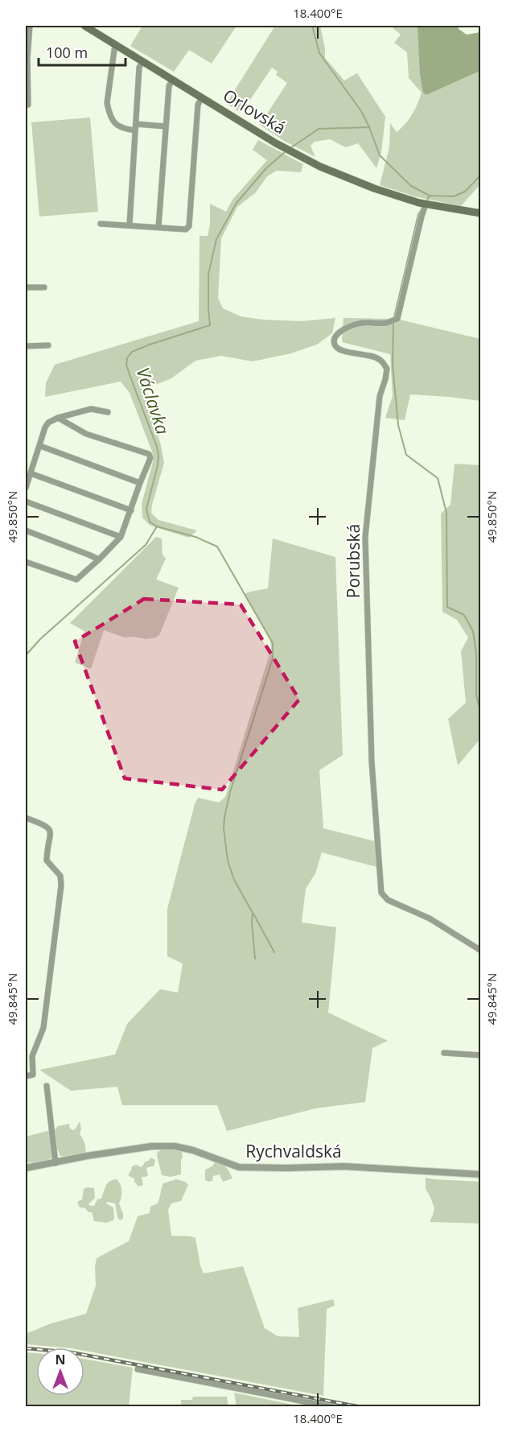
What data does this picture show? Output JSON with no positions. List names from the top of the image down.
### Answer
{
  "streets": {
    "main road": ["Orlovská"],
    "street": ["Porubská", "Rychvaldská"]
  },
  "crossings": [
    ["Orlovská", "Porubská"]
  ],
  "water": ["Václavka"],
  "scale_bar": "100 m",
  "north": "top",
  "coordinates": ["18.400°E", "49.850°N", "49.845°N"]
}
